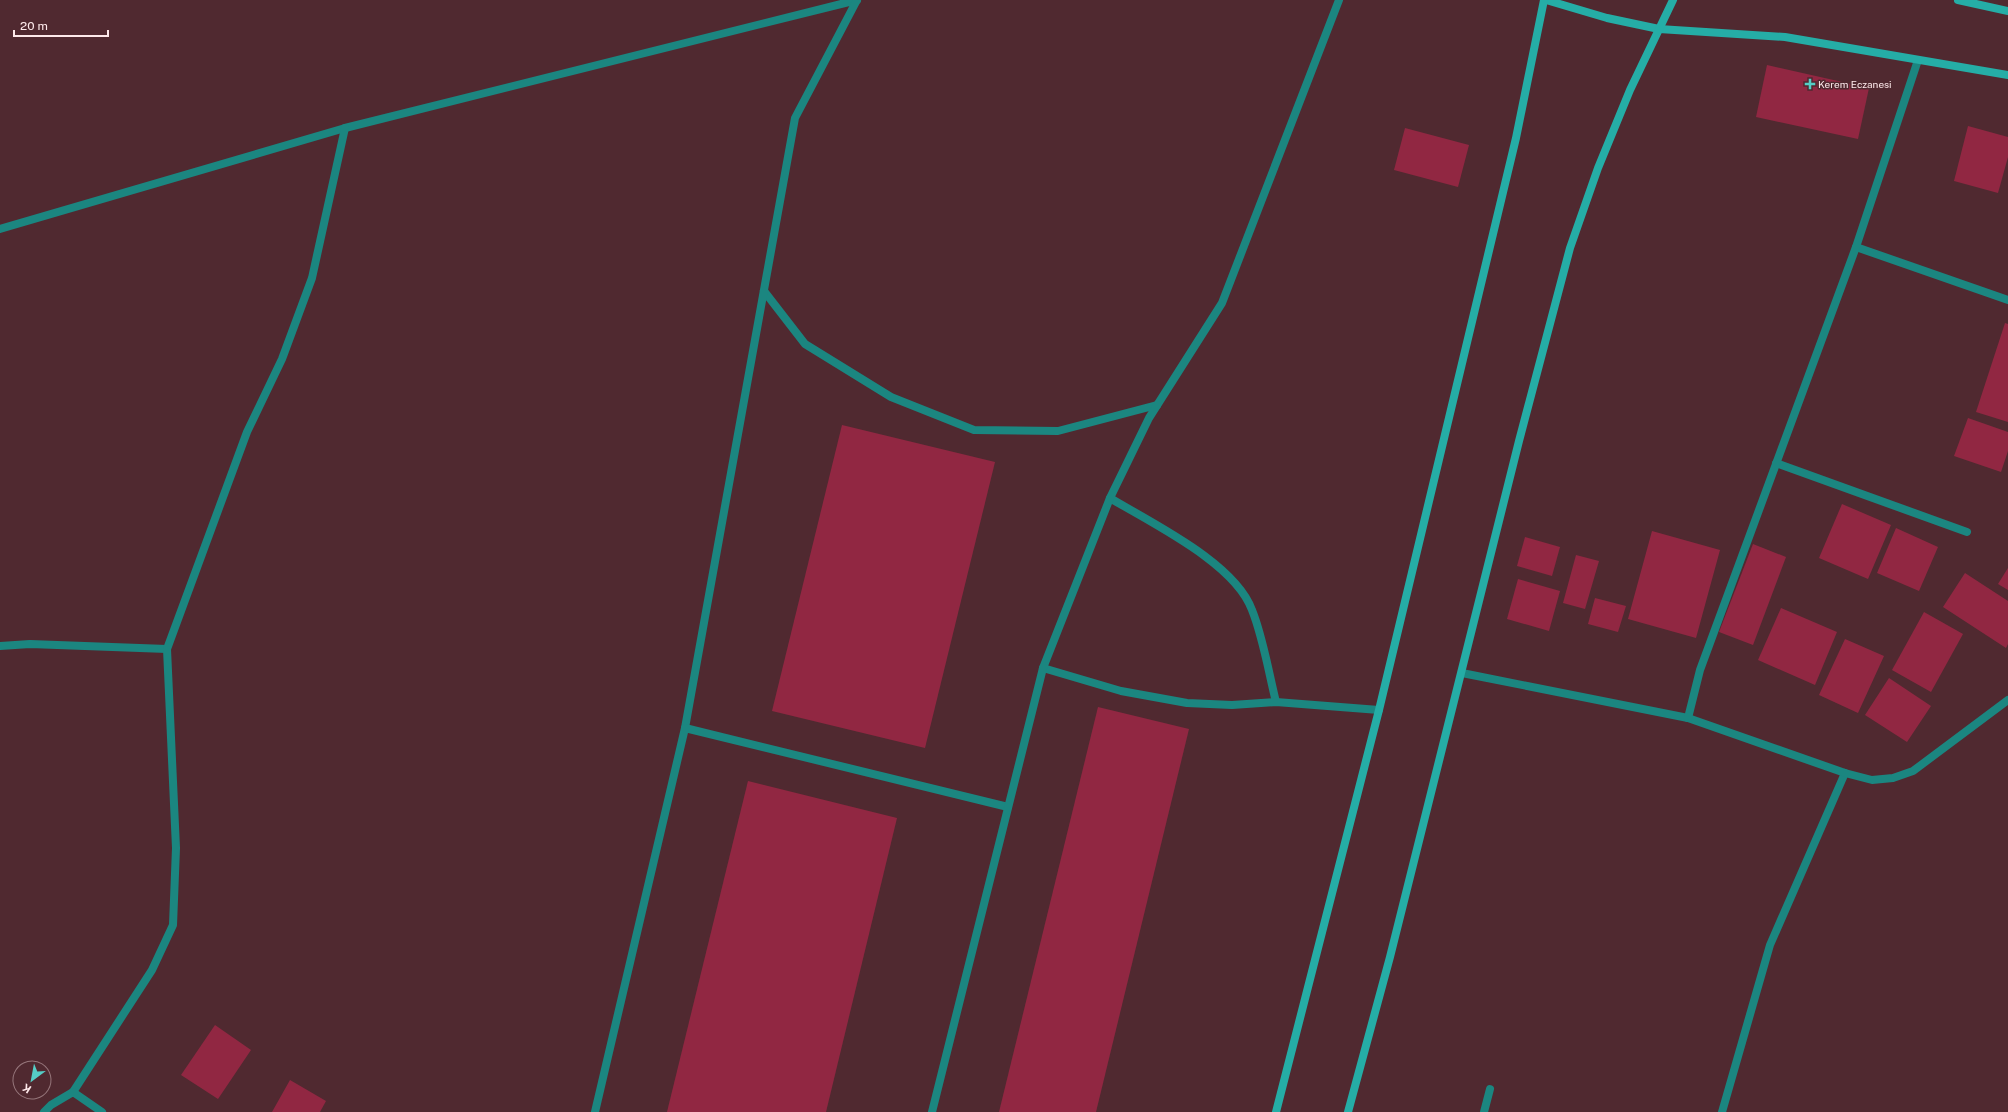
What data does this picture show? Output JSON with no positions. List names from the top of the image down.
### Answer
{
  "places": {
    "health": ["Kerem Eczanesi"]
  },
  "scale_bar": "20 m",
  "north": "bottom left"
}
